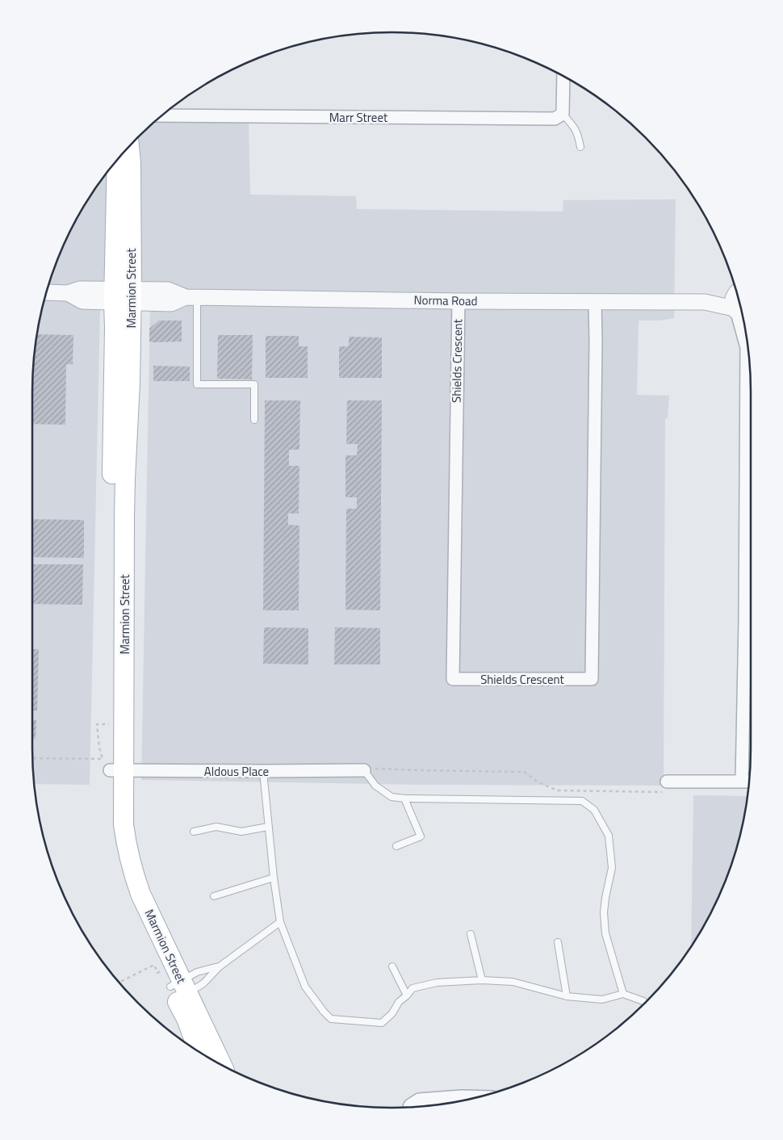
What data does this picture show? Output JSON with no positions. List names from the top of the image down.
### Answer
{
  "streets": {
    "main road": ["Marmion Street"],
    "street": [
      "Marr Street",
      "Norma Road",
      "Shields Crescent",
      "Aldous Place"
    ]
  },
  "crossings": [
    ["Marmion Street", "Norma Road"],
    ["Marmion Street", "Aldous Place"],
    ["Norma Road", "Shields Crescent"]
  ]
}
